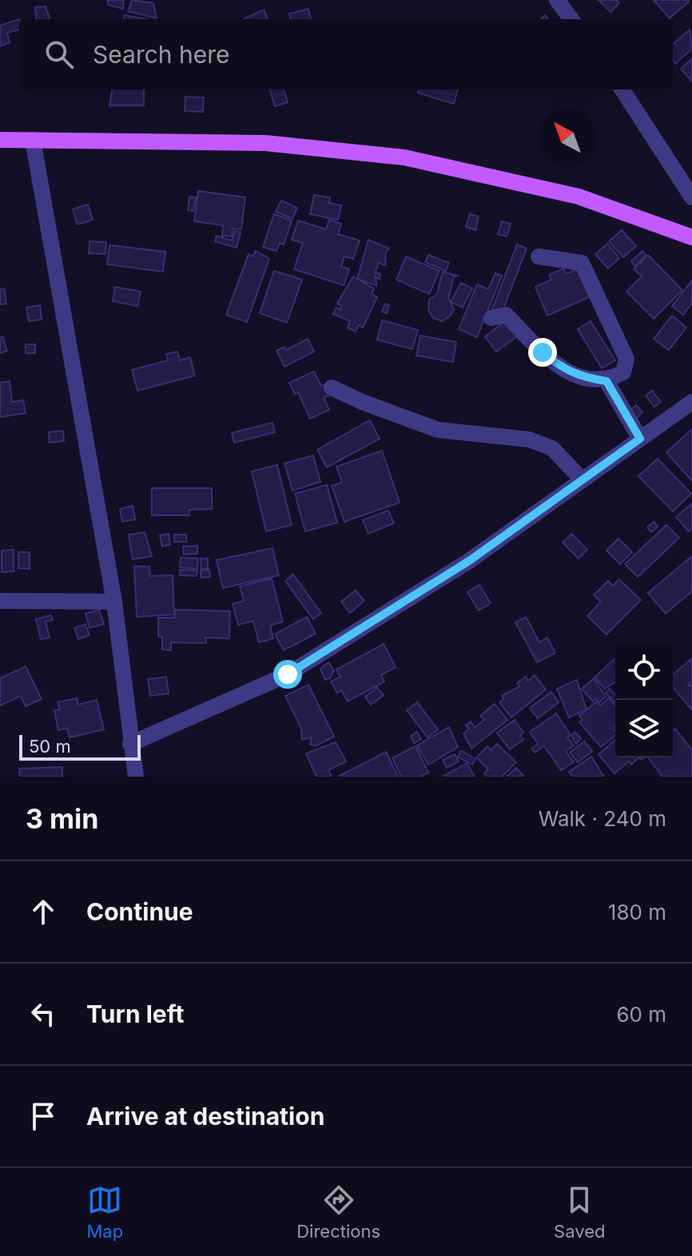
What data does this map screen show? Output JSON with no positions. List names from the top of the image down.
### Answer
{
  "scale_bar": "50 m",
  "north": "top left",
  "page": {
    "search": "Search here",
    "scale": "50 m",
    "heading": ["3 min", "Walk · 240 m"],
    "list": [
      ["Continue", "180 m"],
      ["Turn left", "60 m"],
      "Arrive at destination"
    ],
    "nav": ["Map", "Directions", "Saved"]
  }
}
